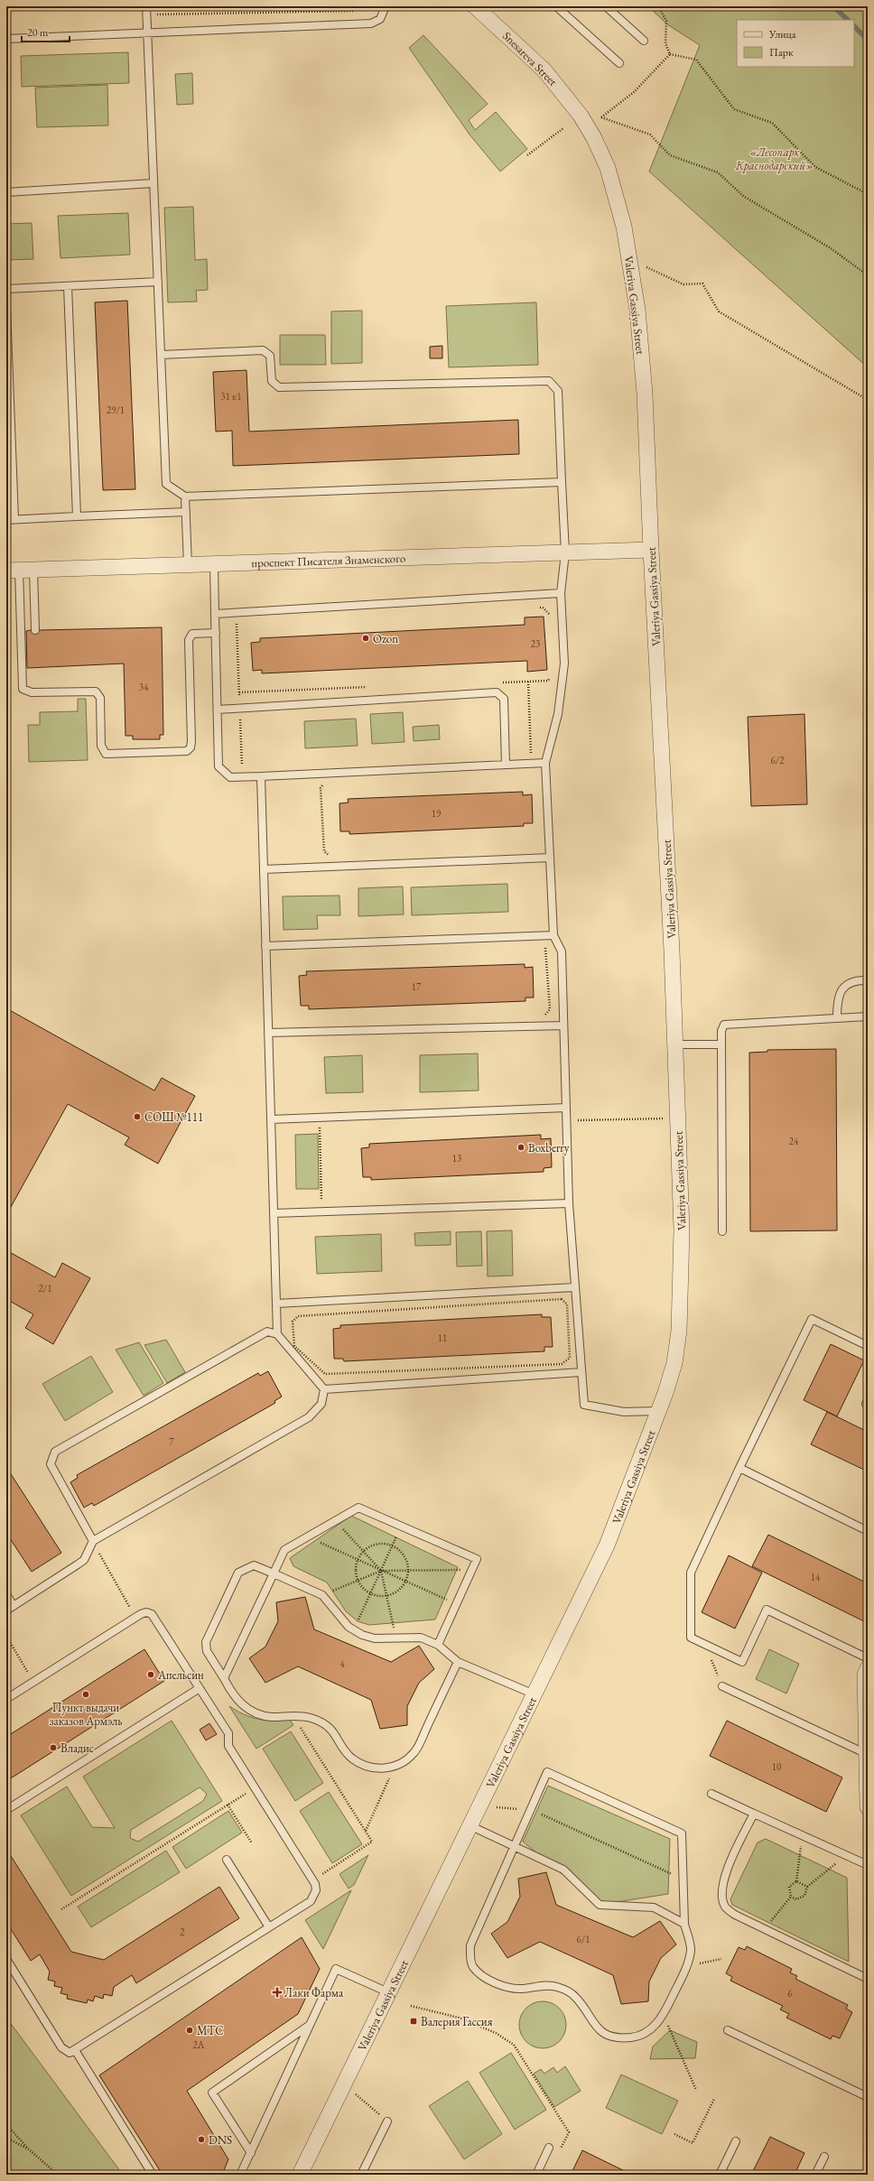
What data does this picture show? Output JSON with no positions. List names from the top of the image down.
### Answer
{
  "streets": {
    "street": ["Snesareva Street", "Valeriya Gassiya Street", "проспект Писателя Знаменского"]
  },
  "crossings": [
    ["Snesareva Street", "Valeriya Gassiya Street"],
    ["Valeriya Gassiya Street", "проспект Писателя Знаменского"]
  ],
  "parks": ["«Лесопарк Краснодарский»"],
  "places": {
    "other": [
      "Ozon",
      "СОШ №111",
      "Boxberry",
      "Апельсин",
      "Пункт выдачи заказов Армэль",
      "Владис",
      "МТС",
      "DNS"
    ],
    "health": ["Лаки Фарма"],
    "transit": ["Валерия Гассия"]
  },
  "house_numbers": [
    "31 к1",
    "29/1",
    "23",
    "34",
    "6/2",
    "19",
    "17",
    "24",
    "13",
    "2/1",
    "11",
    "7",
    "14",
    "4",
    "10",
    "2",
    "6/1",
    "6",
    "2А"
  ],
  "legend": ["Улица", "Парк"],
  "scale_bar": "20 m"
}
